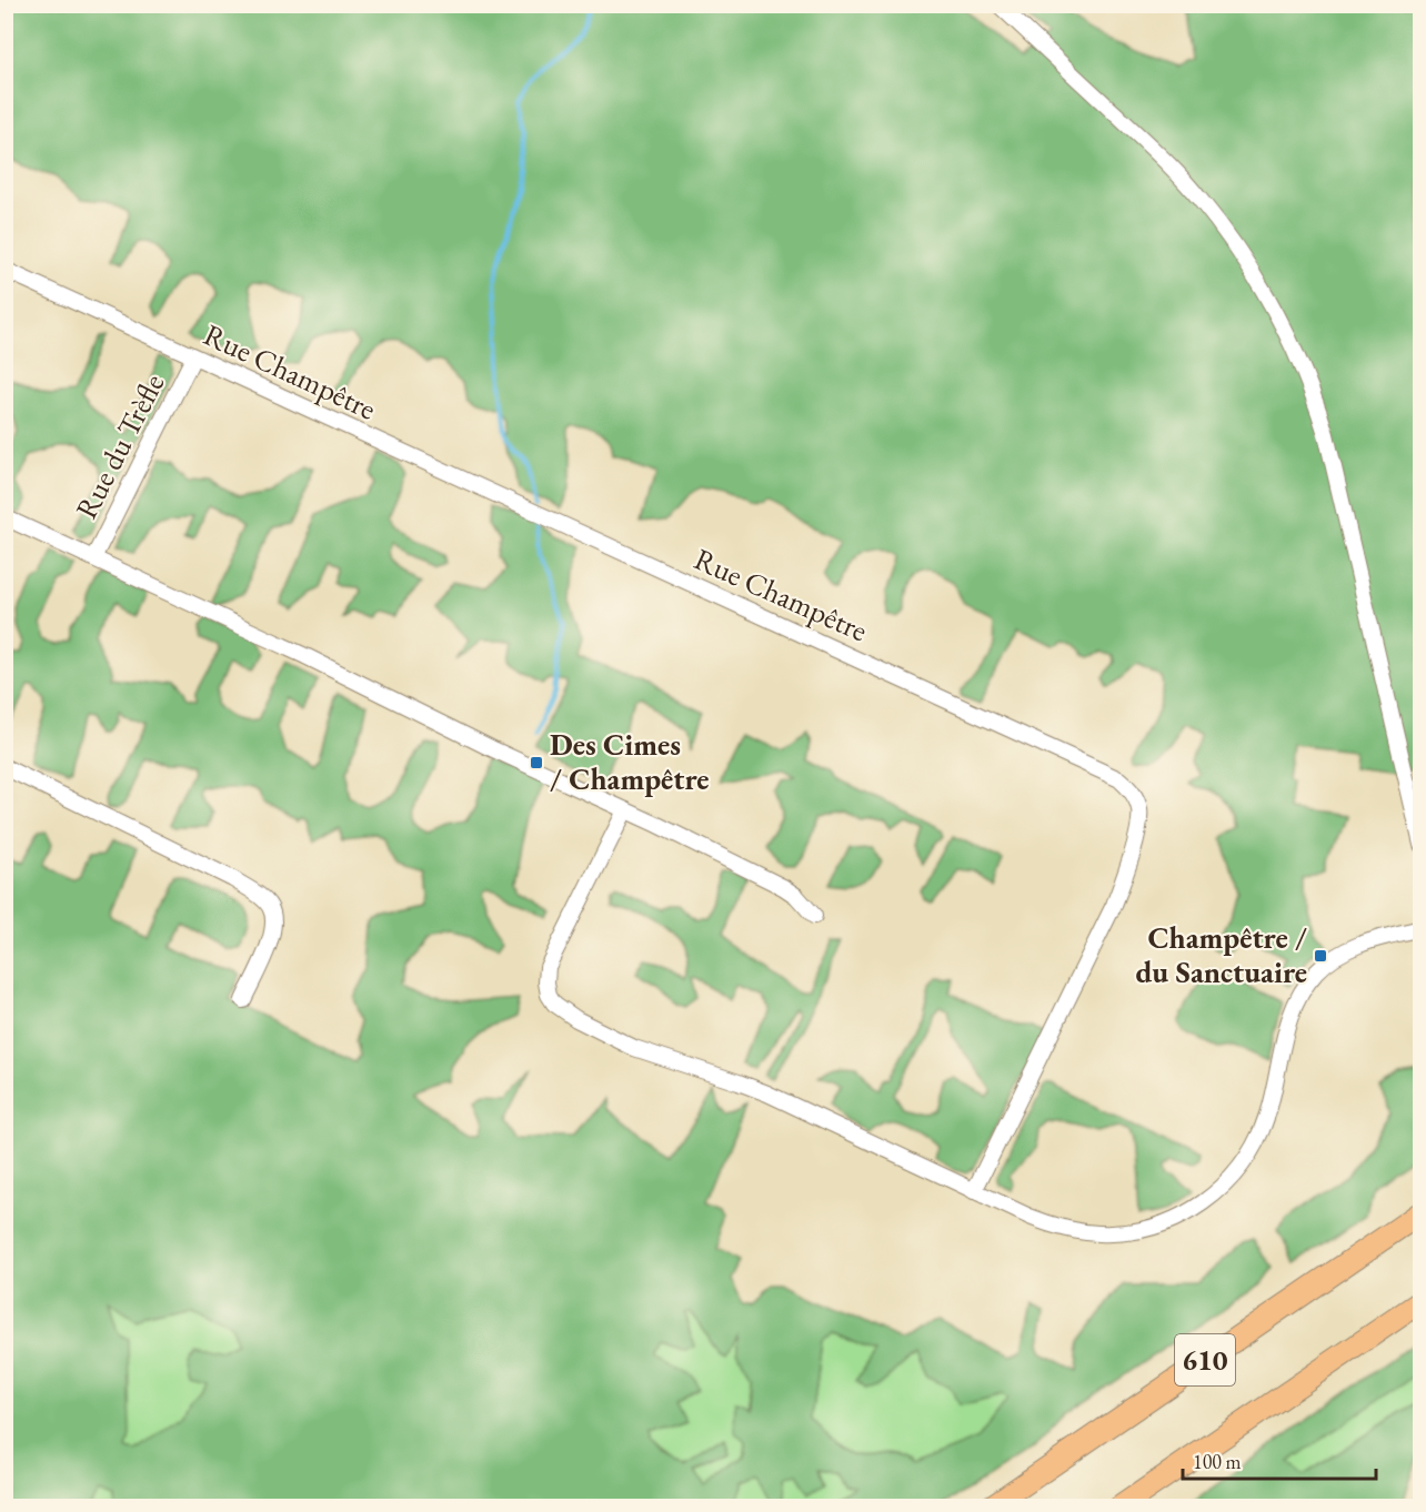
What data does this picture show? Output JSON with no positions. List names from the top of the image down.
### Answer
{
  "streets": {
    "highway": ["610"],
    "street": ["Rue Champêtre", "Rue du Trèfle"]
  },
  "crossings": [
    ["Rue Champêtre", "Rue du Trèfle"]
  ],
  "places": {
    "transit": ["Des Cimes / Champêtre", "Champêtre / du Sanctuaire"]
  },
  "scale_bar": "100 m"
}
